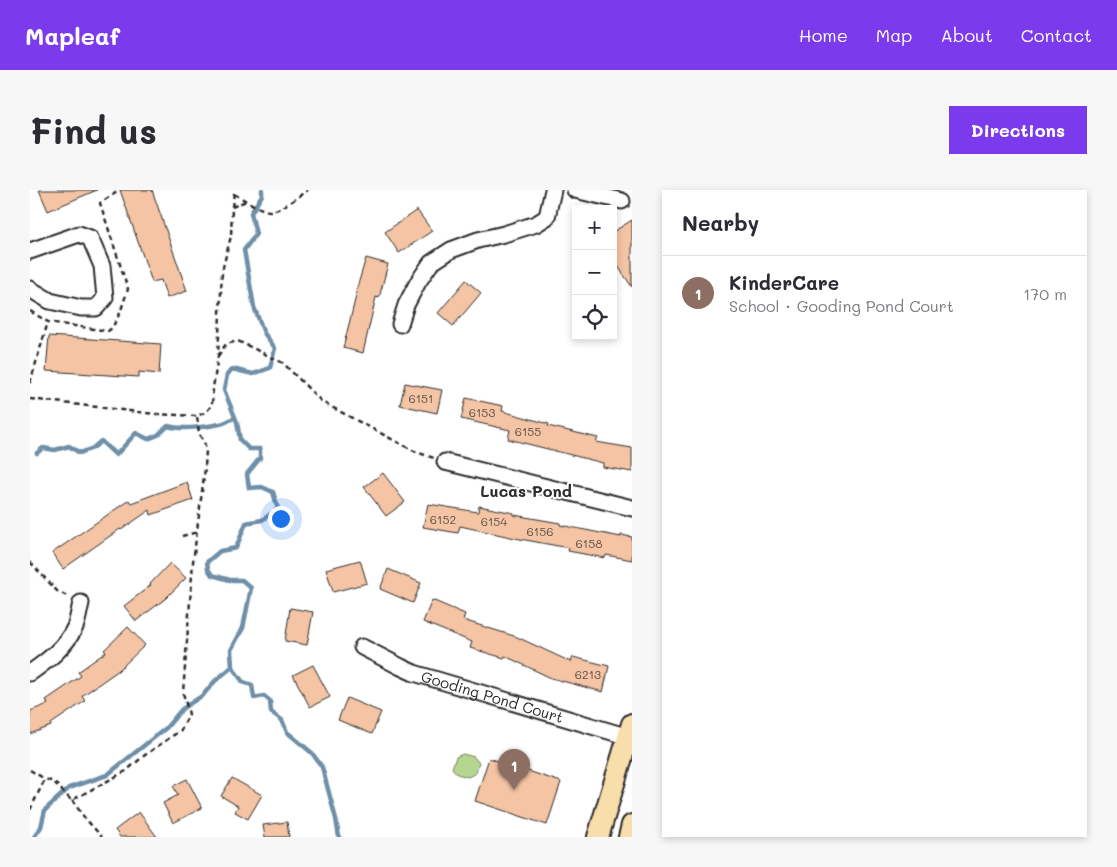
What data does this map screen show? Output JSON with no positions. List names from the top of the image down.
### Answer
{
  "streets": {
    "street": ["Gooding Pond Court"]
  },
  "districts": ["Lucas Pond"],
  "house_numbers": [
    "6151",
    "6153",
    "6155",
    "6152",
    "6154",
    "6156",
    "6158",
    "6213"
  ],
  "page": {
    "header": "Mapleaf",
    "nav": [
      "Home",
      "Map",
      "About",
      "Contact"
    ],
    "buttons": "Directions",
    "title": "Find us",
    "heading": "Nearby",
    "map_buttons": ["+", "−"],
    "list": [
      {
        "mark": "1",
        "name": "KinderCare",
        "note": "School · Gooding Pond Court",
        "value": "170 m"
      }
    ],
    "pins": "1"
  }
}
